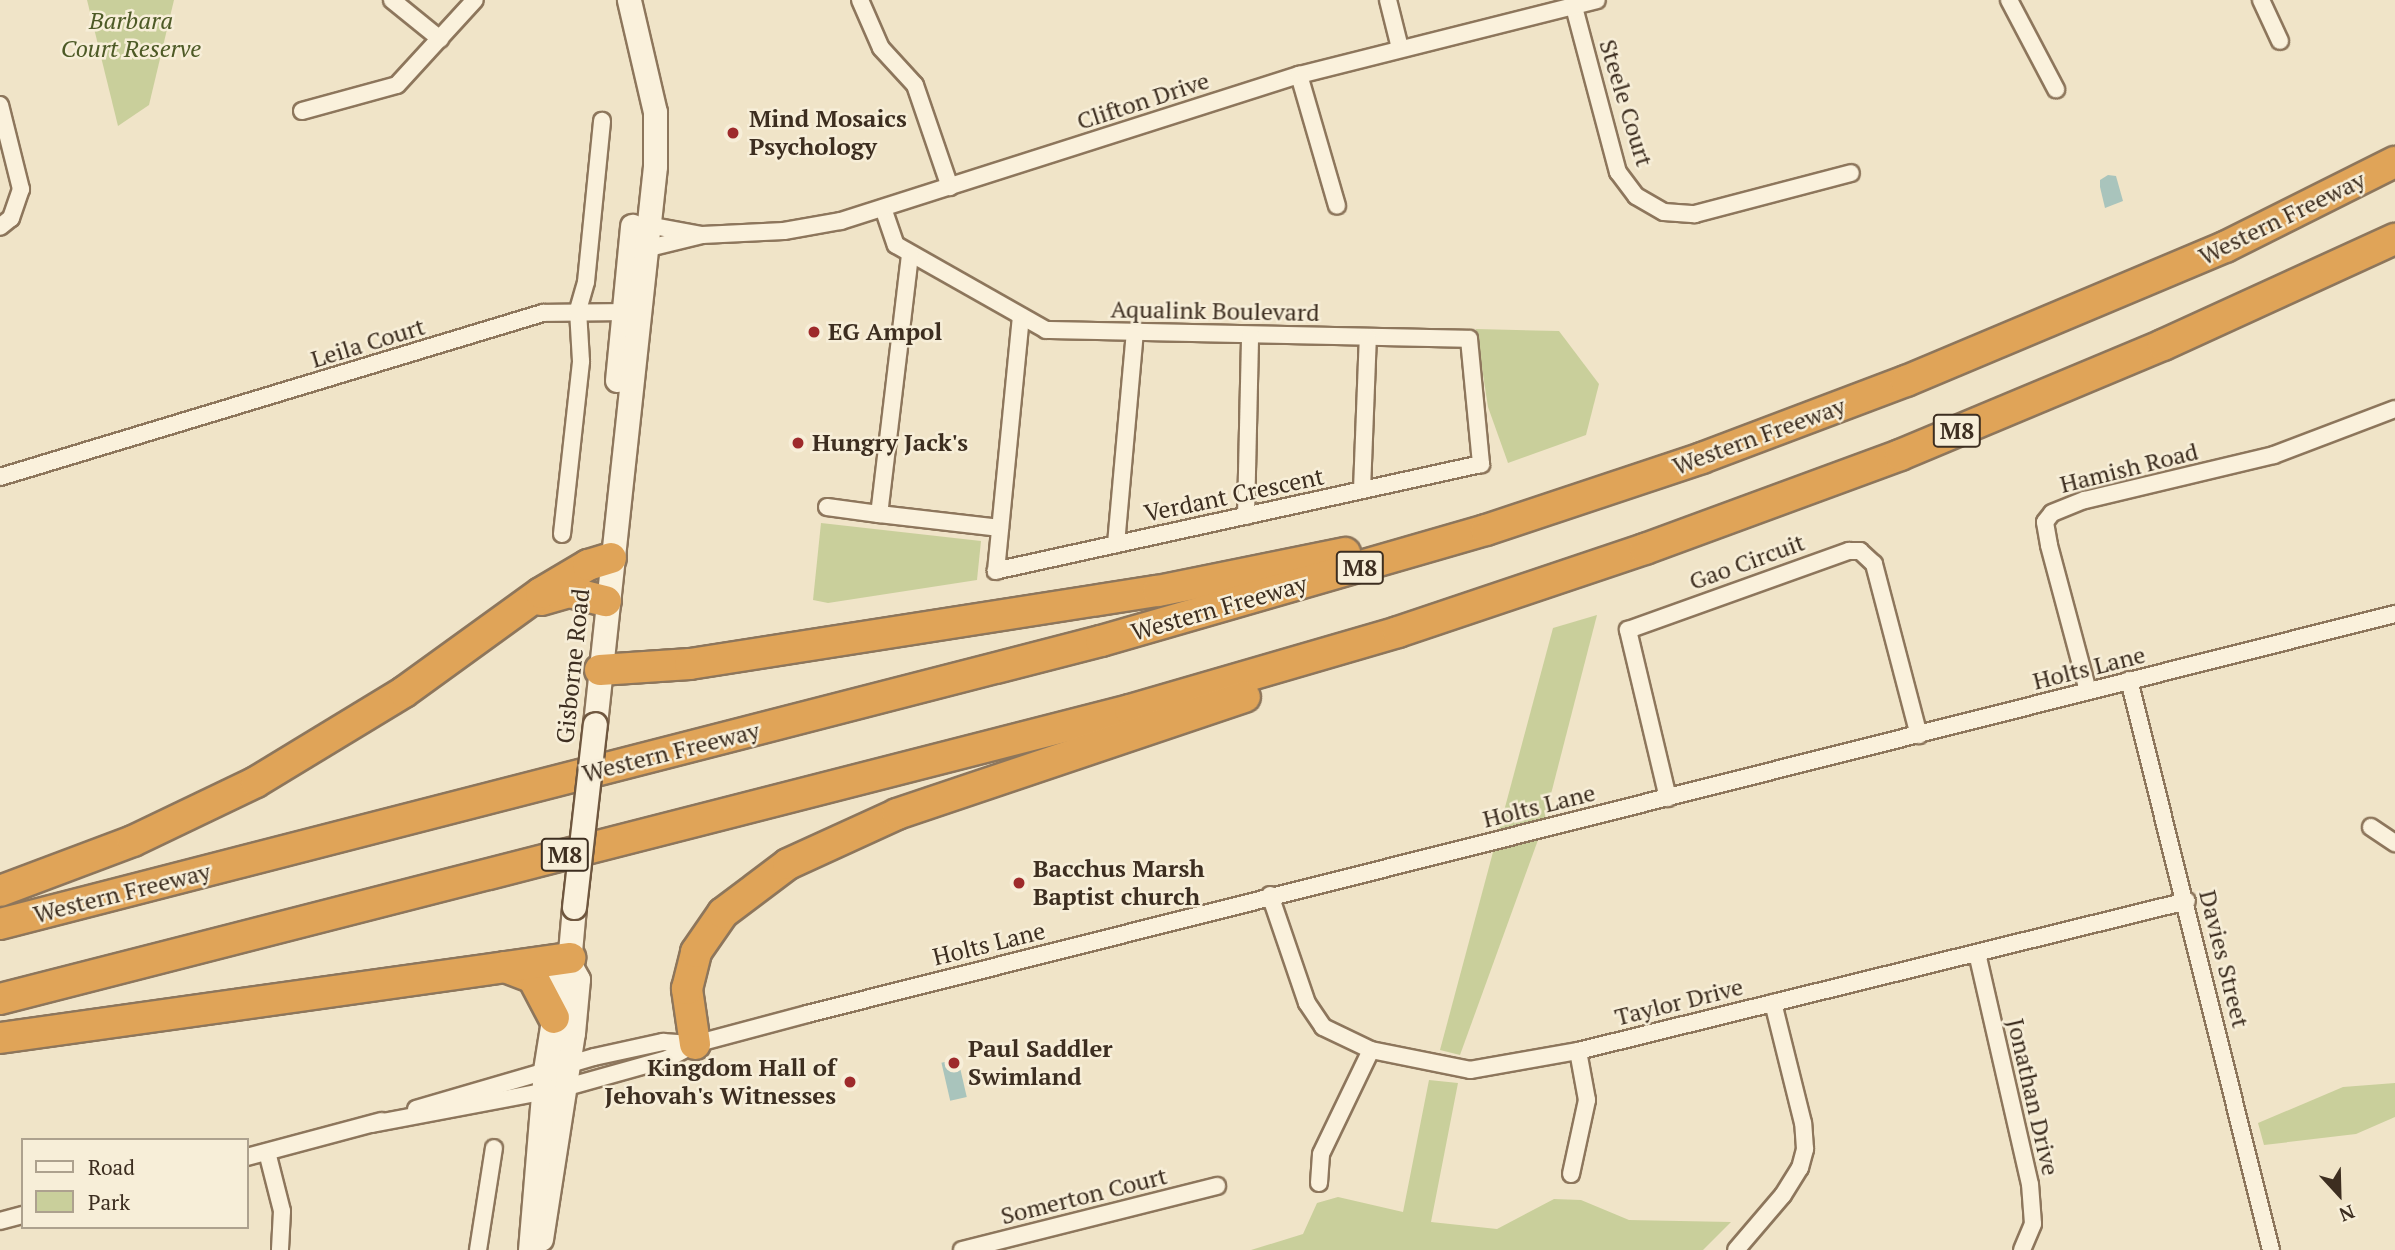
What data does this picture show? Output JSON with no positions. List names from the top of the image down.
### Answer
{
  "streets": {
    "highway": ["Western Freeway", "M8"],
    "main road": ["Gisborne Road"],
    "street": [
      "Clifton Drive",
      "Steele Court",
      "Aqualink Boulevard",
      "Leila Court",
      "Hamish Road",
      "Verdant Crescent",
      "Gao Circuit",
      "Holts Lane",
      "Davies Street",
      "Taylor Drive",
      "Jonathan Drive",
      "Somerton Court"
    ]
  },
  "crossings": [
    ["Clifton Drive", "Steele Court"],
    ["Clifton Drive", "Aqualink Boulevard"],
    ["Aqualink Boulevard", "Verdant Crescent"],
    ["Leila Court", "Gisborne Road"],
    ["Hamish Road", "Holts Lane"],
    ["Gao Circuit", "Holts Lane"],
    ["Gisborne Road", "Holts Lane"],
    ["Holts Lane", "Davies Street"],
    ["Holts Lane", "Taylor Drive"],
    ["Davies Street", "Taylor Drive"],
    ["Taylor Drive", "Jonathan Drive"]
  ],
  "parks": ["Barbara Court Reserve"],
  "places": [
    "Mind Mosaics Psychology",
    "EG Ampol",
    "Hungry Jack's",
    "Bacchus Marsh Baptist church",
    "Paul Saddler Swimland",
    "Kingdom Hall of Jehovah's Witnesses"
  ],
  "legend": ["Road", "Park"],
  "north": "bottom"
}
